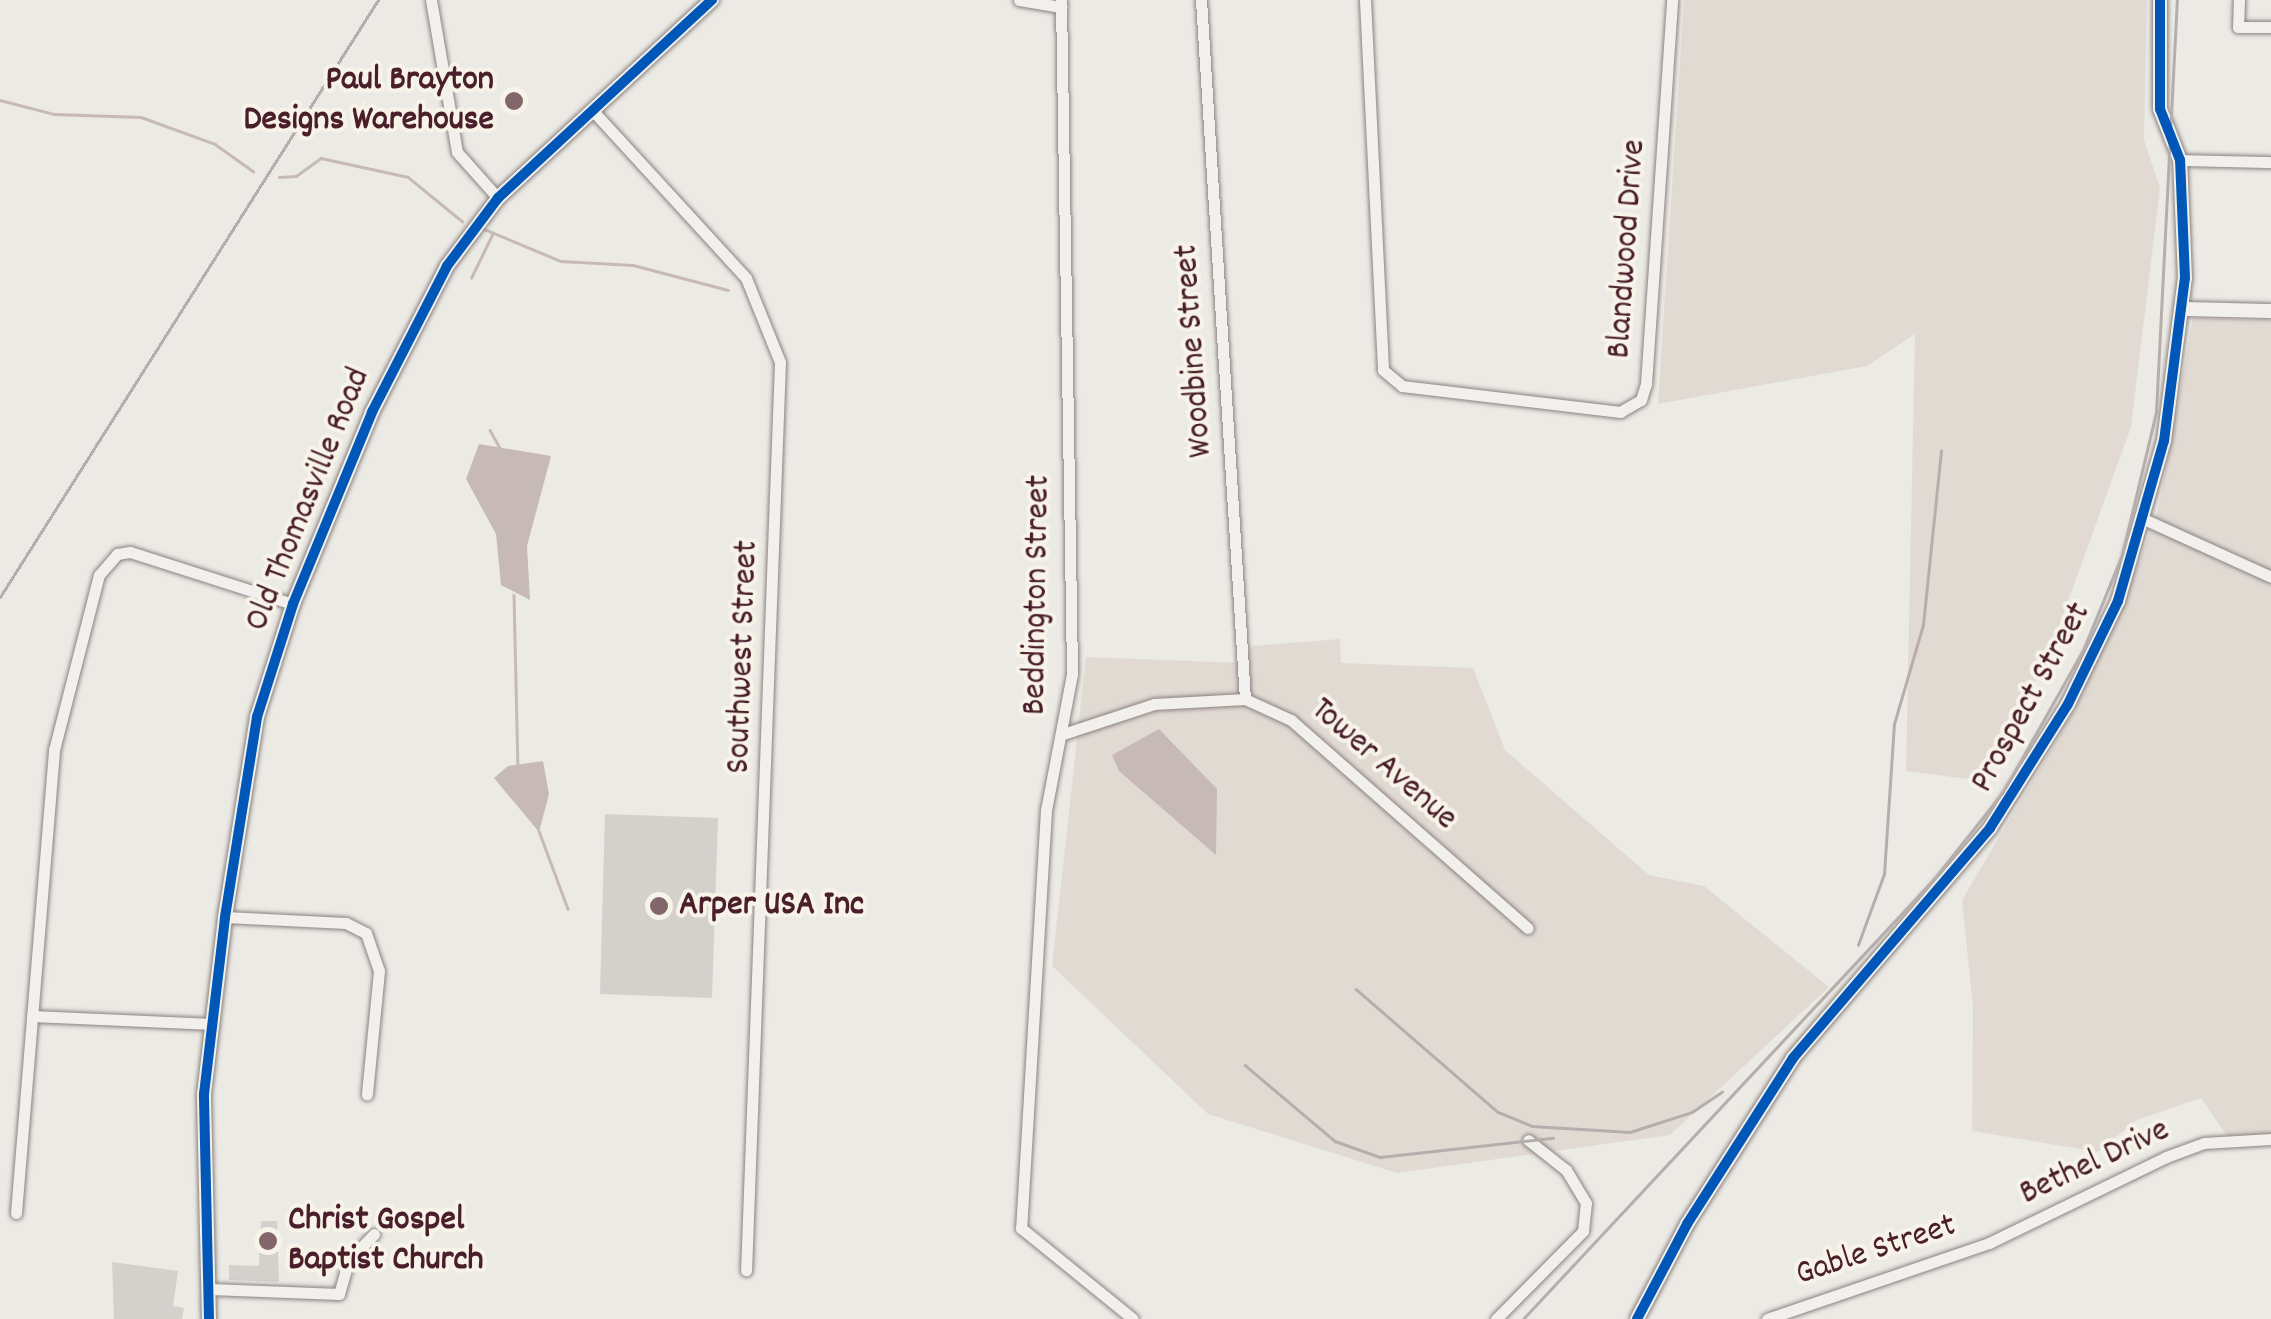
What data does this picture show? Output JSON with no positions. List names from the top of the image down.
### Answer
{
  "streets": {
    "street": [
      "Blandwood Drive",
      "Woodbine Street",
      "Old Thomasville Road",
      "Beddington Street",
      "Southwest Street",
      "Prospect Street",
      "Tower Avenue",
      "Bethel Drive",
      "Gable Street"
    ]
  },
  "crossings": [
    ["Woodbine Street", "Tower Avenue"],
    ["Old Thomasville Road", "Southwest Street"],
    ["Beddington Street", "Tower Avenue"],
    ["Bethel Drive", "Gable Street"]
  ],
  "places": ["Paul Brayton Designs Warehouse", "Arper USA Inc", "Christ Gospel Baptist Church"]
}
